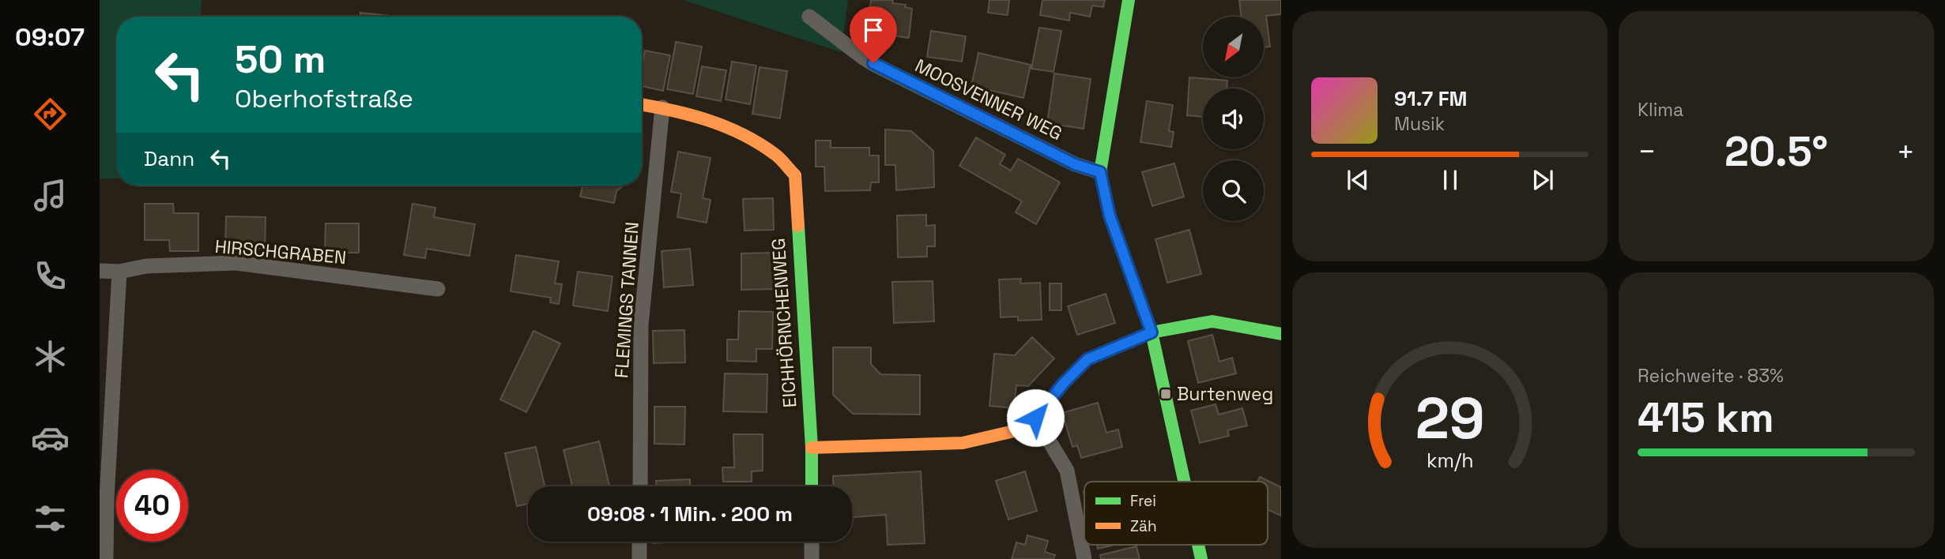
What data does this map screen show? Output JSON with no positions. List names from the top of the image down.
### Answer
{
  "streets": {
    "street": [
      "MOOSVENNER WEG",
      "HIRSCHGRABEN",
      "FLEMINGS TANNEN",
      "EICHHÖRNCHENWEG"
    ]
  },
  "crossings": [
    ["FLEMINGS TANNEN", "EICHHÖRNCHENWEG"]
  ],
  "places": {
    "transit": ["Burtenweg"]
  },
  "legend": ["Frei", "Zäh"],
  "north": "bottom left",
  "page": {
    "tabs": "09:07",
    "tile": [
      "Klima",
      ["Reichweite · 83%", "415 km"]
    ],
    "turn": ["50 m", "Oberhofstraße"],
    "song": ["91.7 FM", "Musik"],
    "heat": ["−", "20.5°", "+"],
    "then": "Dann",
    "limit": "40",
    "trip": "09:08 · 1 Min. · 200 m",
    "gauge": ["29", "km/h"]
  }
}
